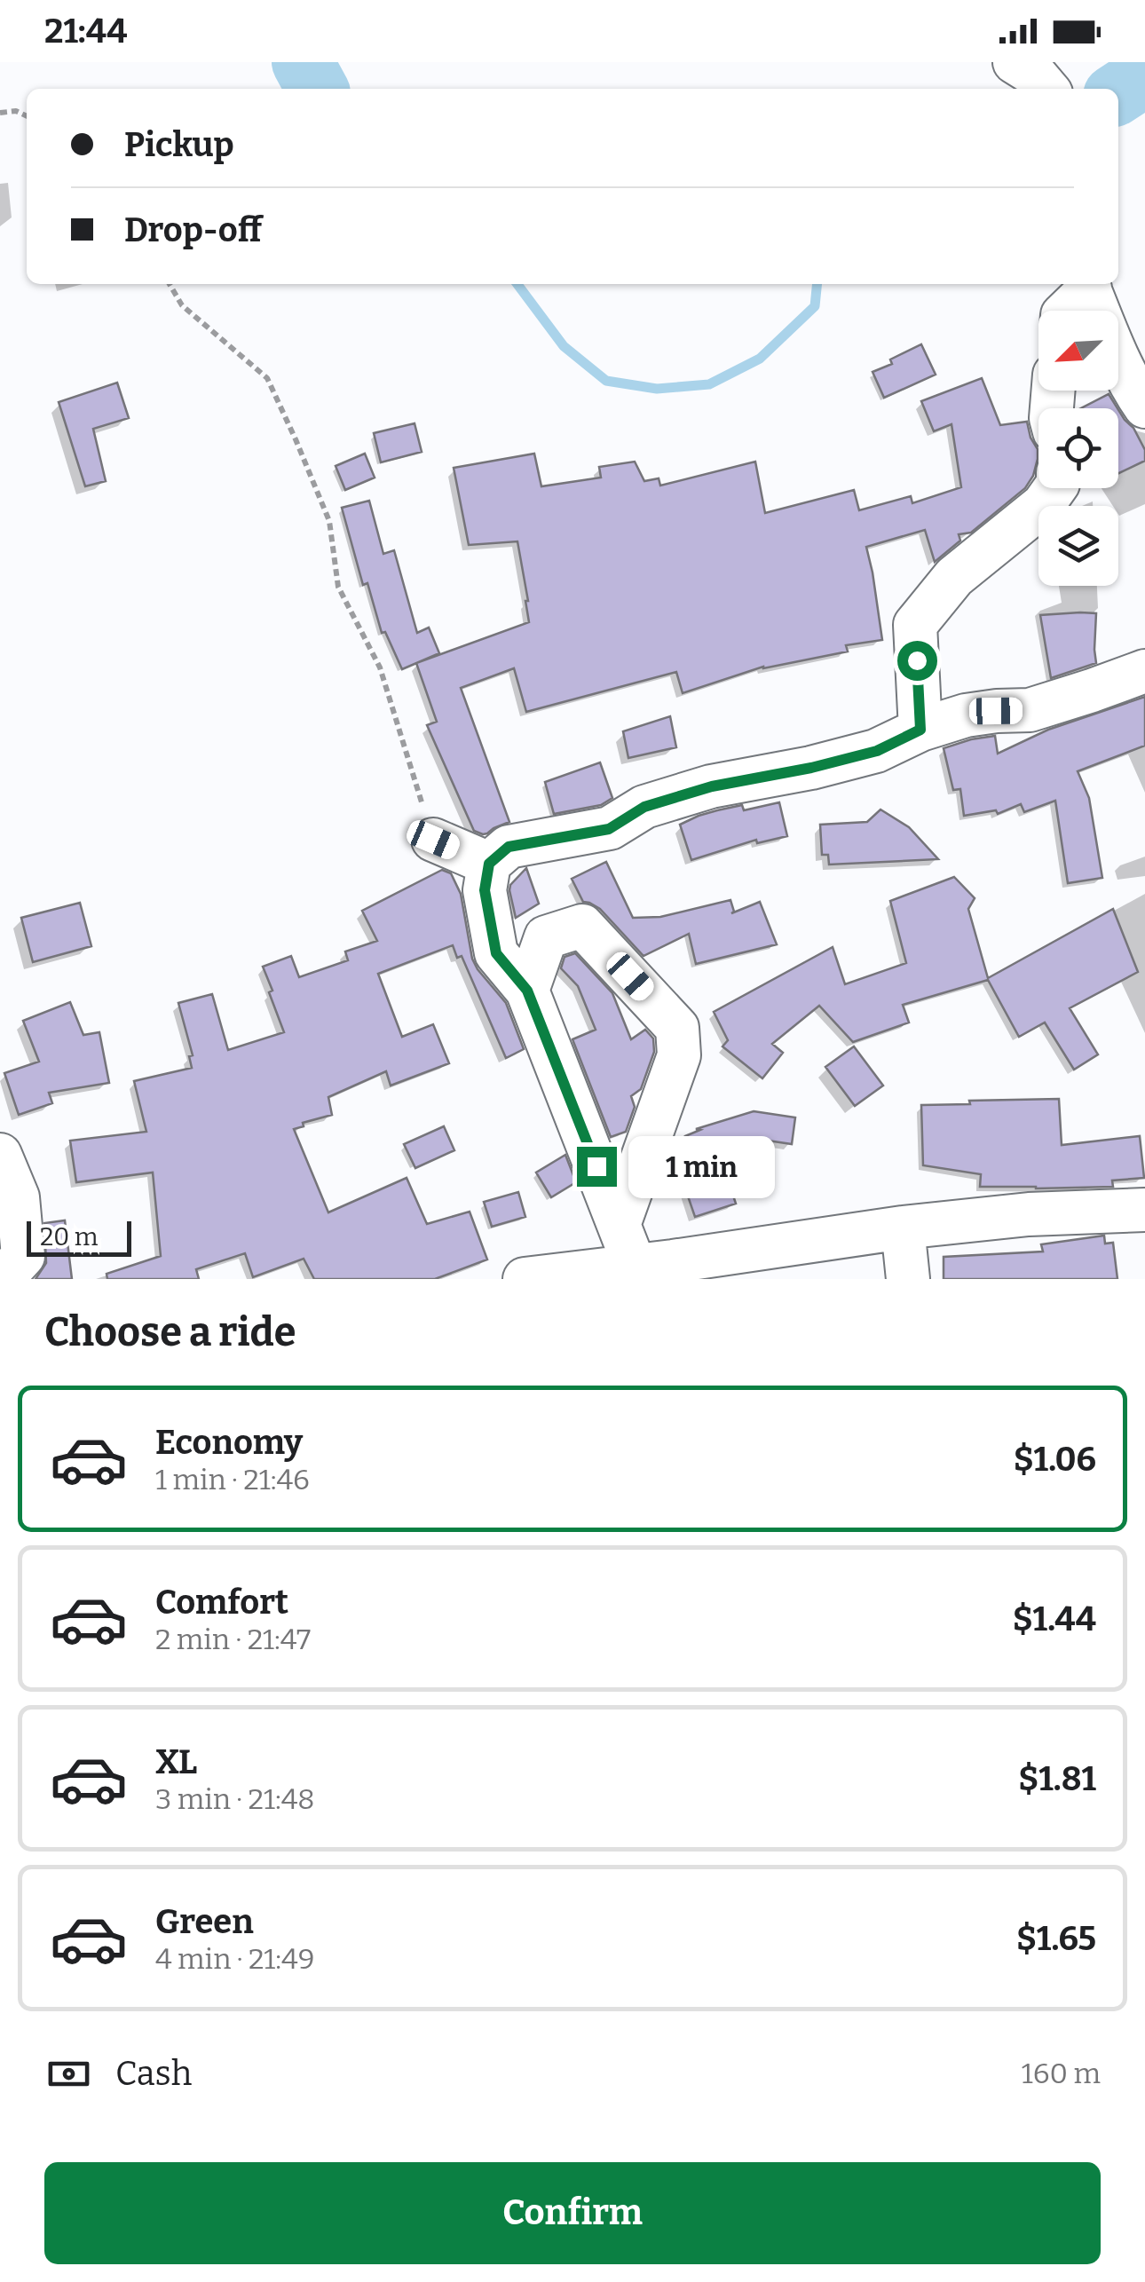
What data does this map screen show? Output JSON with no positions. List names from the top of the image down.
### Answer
{
  "scale_bar": "20 m",
  "north": "bottom left",
  "page": {
    "status": "21:44",
    "banner": ["Pickup", "Drop-off"],
    "bubble": "1 min",
    "scale": "20 m",
    "heading": "Choose a ride",
    "list": [
      {
        "name": "Economy",
        "note": "1 min · 21:46",
        "value": "$1.06"
      },
      {
        "name": "Comfort",
        "note": "2 min · 21:47",
        "value": "$1.44"
      },
      {
        "name": "XL",
        "note": "3 min · 21:48",
        "value": "$1.81"
      },
      {
        "name": "Green",
        "note": "4 min · 21:49",
        "value": "$1.65"
      }
    ],
    "pay": ["Cash", "160 m"],
    "buttons": "Confirm"
  }
}
